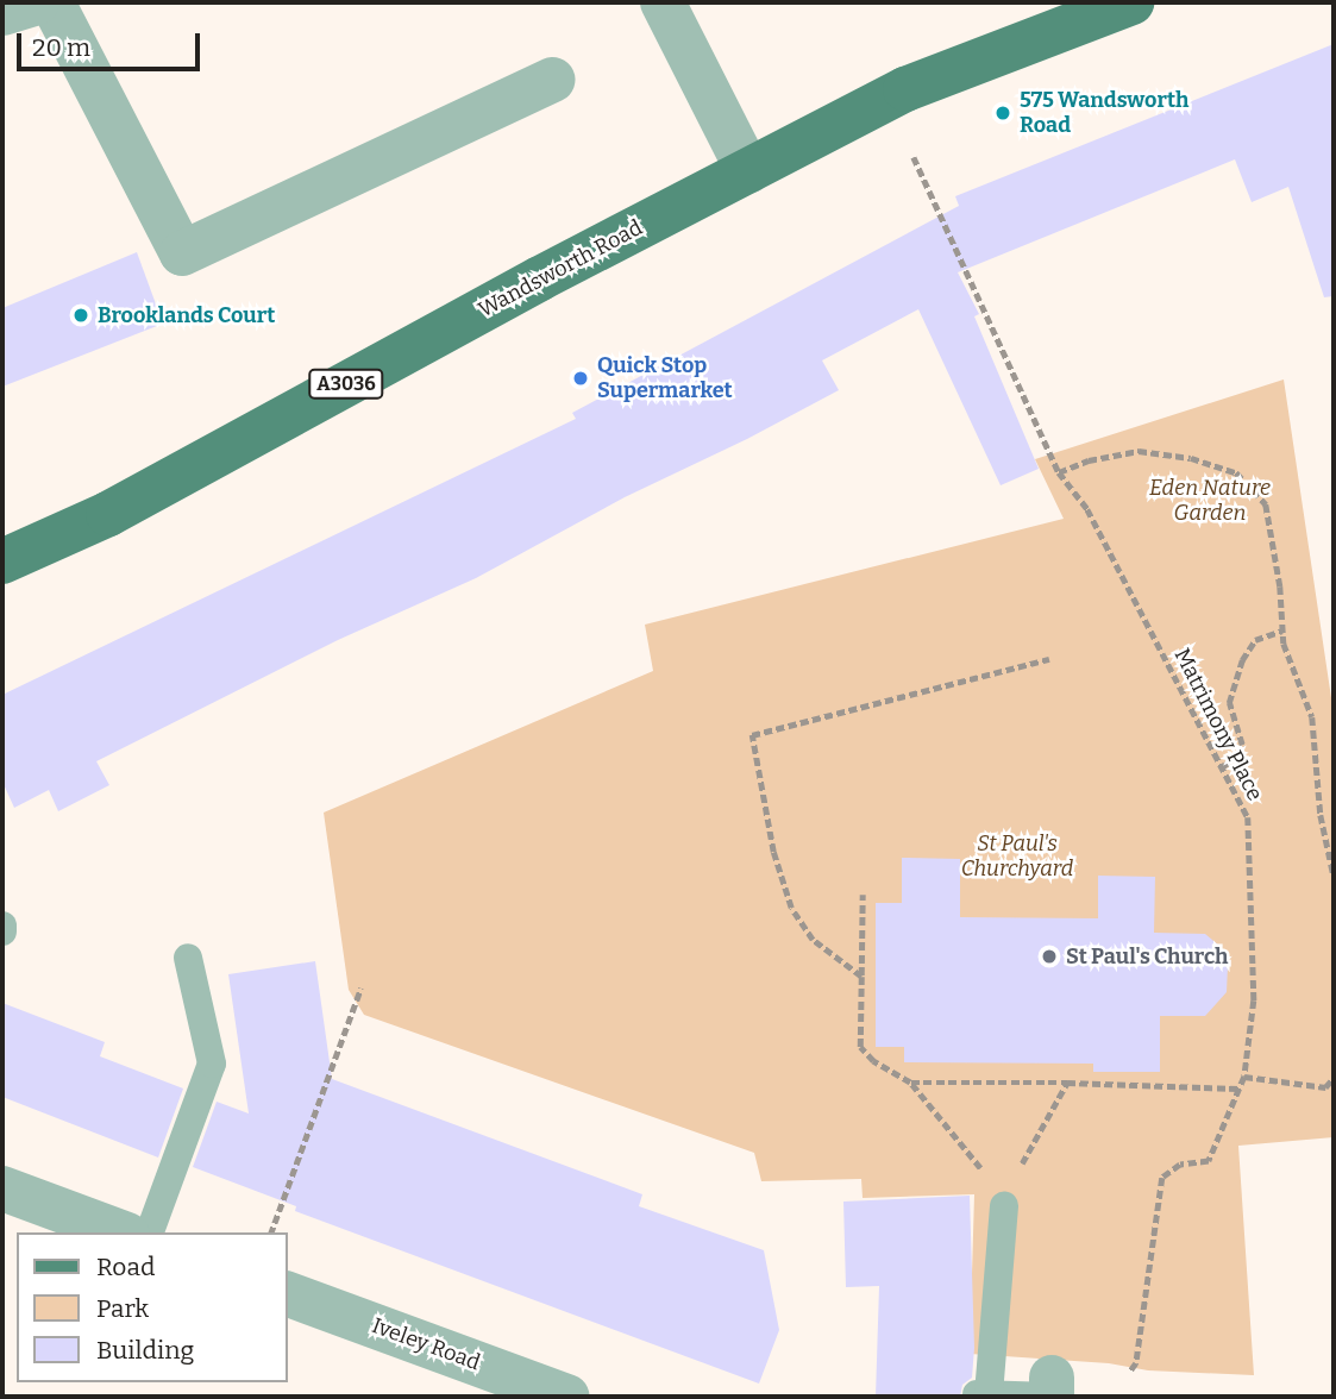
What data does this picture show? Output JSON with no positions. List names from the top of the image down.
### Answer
{
  "streets": {
    "main road": ["Wandsworth Road", "A3036"],
    "street": ["Iveley Road"],
    "path": ["Matrimony Place"]
  },
  "parks": ["Eden Nature Garden", "St Paul's Churchyard"],
  "places": [
    "575 Wandsworth Road",
    "Brooklands Court",
    "Quick Stop Supermarket",
    "St Paul's Church"
  ],
  "legend": ["Road", "Park", "Building"],
  "scale_bar": "20 m"
}
